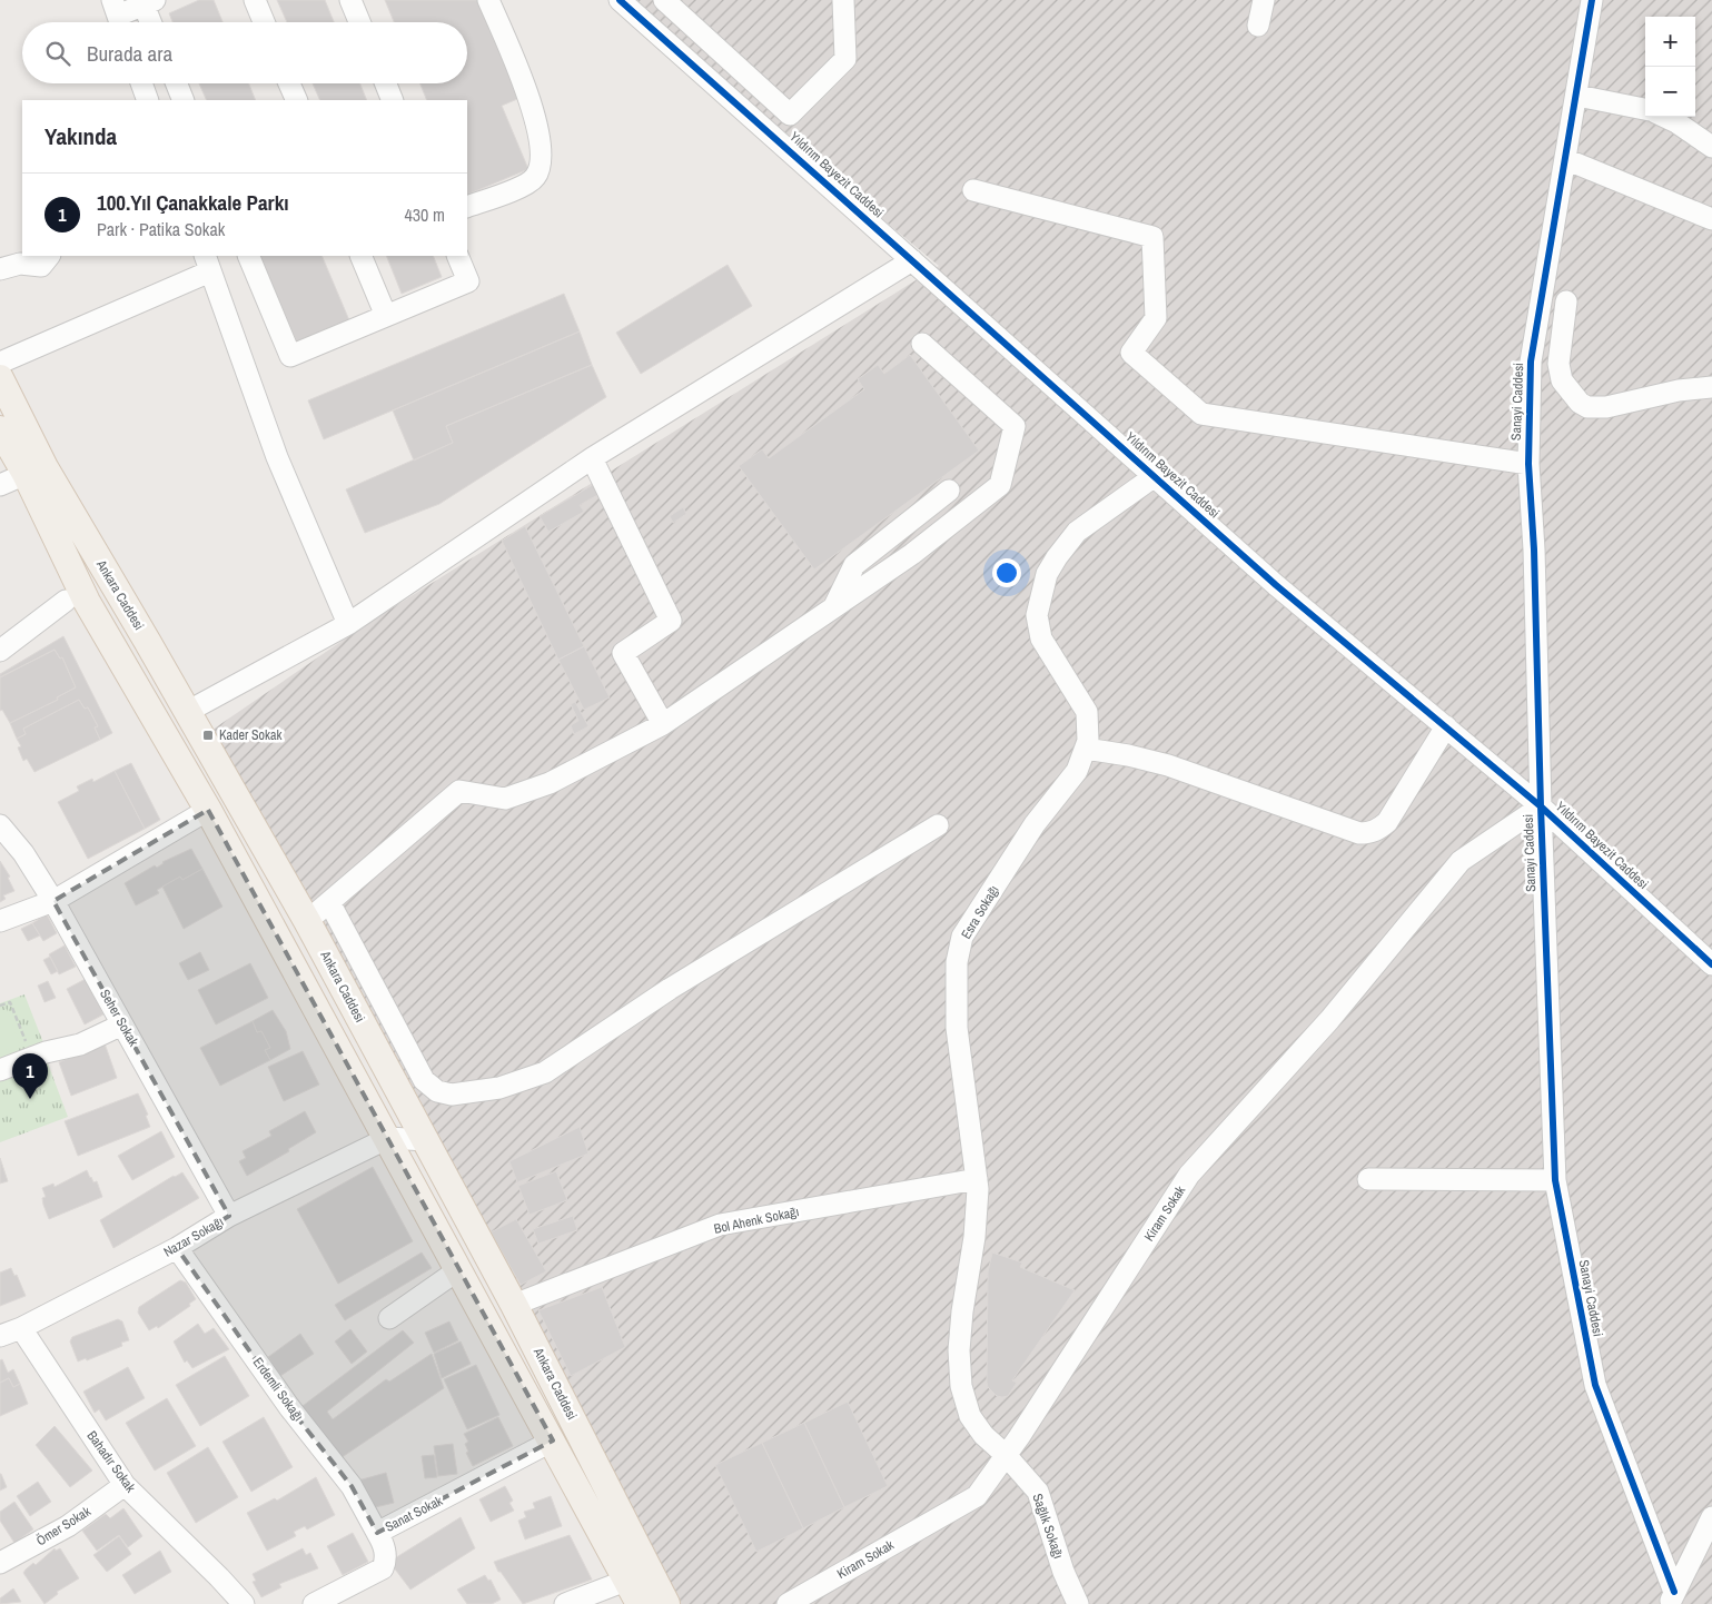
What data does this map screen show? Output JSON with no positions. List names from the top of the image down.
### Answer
{
  "streets": {
    "main road": ["Ankara Caddesi"],
    "street": [
      "Yıldırım Bayezit Caddesi",
      "Sanayi Caddesi",
      "Esra Sokağı",
      "Seher Sokak",
      "Kiram Sokak",
      "Bol Ahenk Sokağı",
      "Nazar Sokağı",
      "Erdemli Sokağı",
      "Bahadır Sokak",
      "Sanat Sokak",
      "Ömer Sokak",
      "Sağlık Sokağı"
    ]
  },
  "crossings": [
    ["Yıldırım Bayezit Caddesi", "Sanayi Caddesi"],
    ["Yıldırım Bayezit Caddesi", "Esra Sokağı"],
    ["Yıldırım Bayezit Caddesi", "Kiram Sokak"],
    ["Sanayi Caddesi", "Kiram Sokak"],
    ["Ankara Caddesi", "Bol Ahenk Sokağı"],
    ["Ankara Caddesi", "Nazar Sokağı"],
    ["Ankara Caddesi", "Sanat Sokak"],
    ["Esra Sokağı", "Kiram Sokak"],
    ["Esra Sokağı", "Bol Ahenk Sokağı"],
    ["Esra Sokağı", "Sağlık Sokağı"],
    ["Seher Sokak", "Nazar Sokağı"],
    ["Kiram Sokak", "Sağlık Sokağı"],
    ["Nazar Sokağı", "Erdemli Sokağı"],
    ["Nazar Sokağı", "Bahadır Sokak"],
    ["Erdemli Sokağı", "Sanat Sokak"],
    ["Bahadır Sokak", "Ömer Sokak"]
  ],
  "places": {
    "transit": ["Kader Sokak"]
  },
  "page": {
    "map_buttons": ["+", "−"],
    "search": "Burada ara",
    "heading": "Yakında",
    "list": [
      {
        "mark": "1",
        "name": "100.Yıl Çanakkale Parkı",
        "note": "Park · Patika Sokak",
        "value": "430 m"
      }
    ],
    "pins": "1"
  }
}
